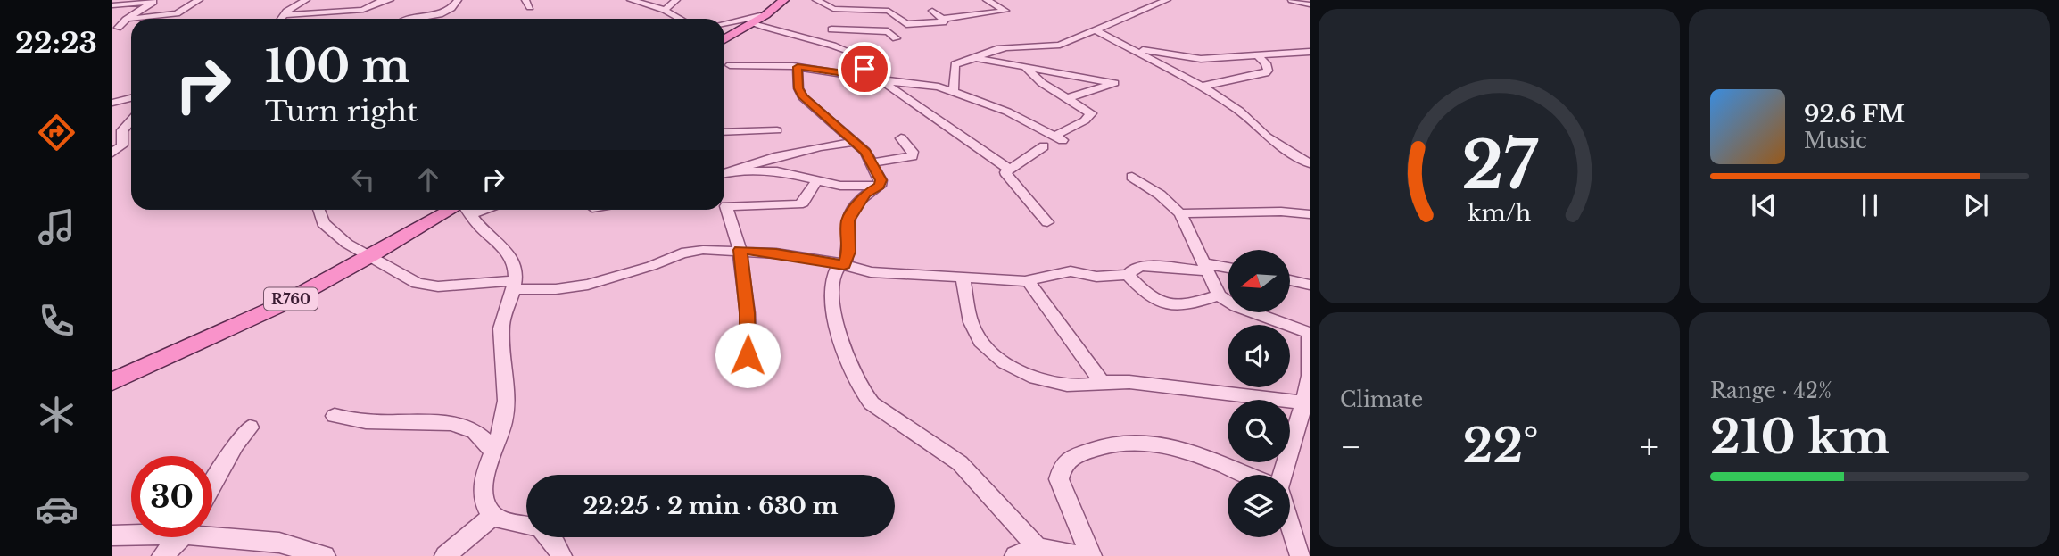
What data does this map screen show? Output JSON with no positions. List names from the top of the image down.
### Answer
{
  "streets": {
    "main road": ["R760"]
  },
  "north": "left",
  "page": {
    "tabs": "22:23",
    "turn": ["100 m", "Turn right"],
    "song": ["92.6 FM", "Music"],
    "tile": [
      "Climate",
      ["Range · 42%", "210 km"]
    ],
    "heat": ["−", "22°", "+"],
    "limit": "30",
    "trip": "22:25 · 2 min · 630 m",
    "gauge": ["27", "km/h"]
  }
}
